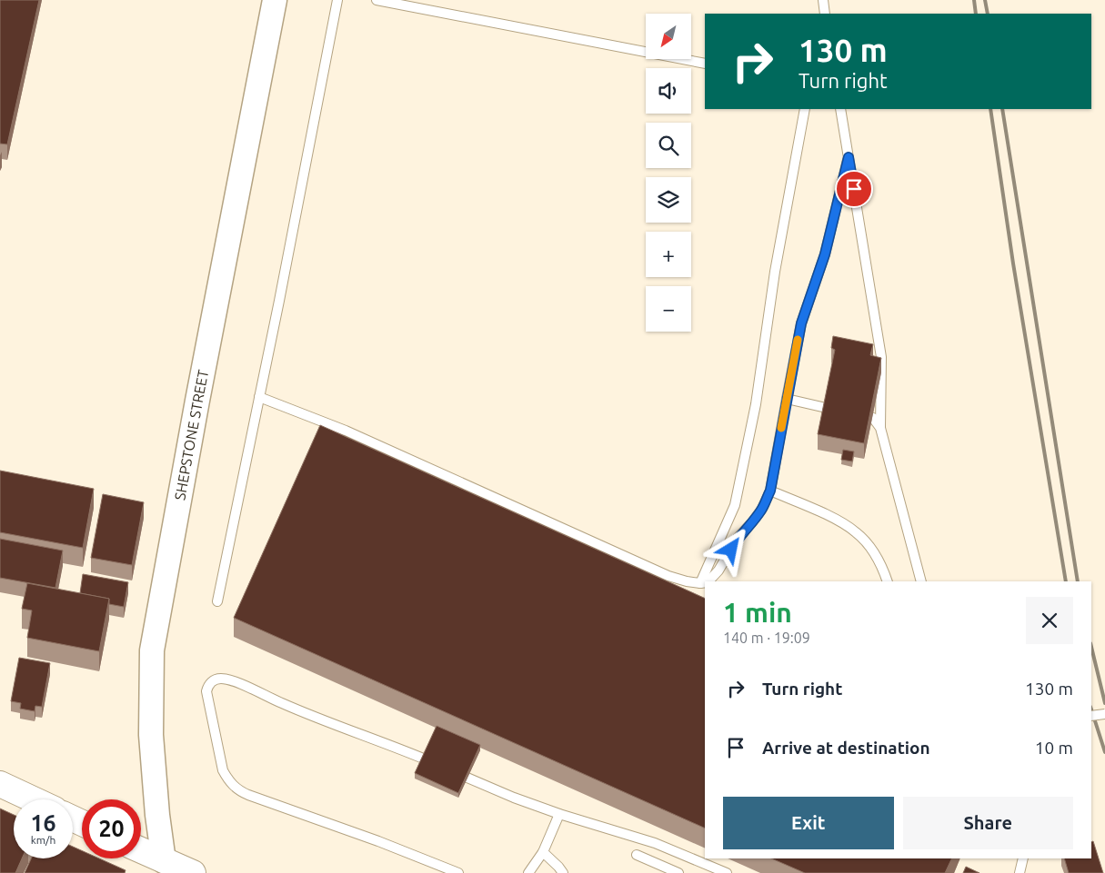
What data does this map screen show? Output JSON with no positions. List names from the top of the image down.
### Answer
{
  "streets": {
    "main road": ["SHEPSTONE STREET"]
  },
  "north": "bottom left",
  "page": {
    "map_buttons": ["+", "−"],
    "turn": ["130 m", "Turn right"],
    "heading": ["1 min", "140 m · 19:09"],
    "list": [
      {
        "name": "Turn right",
        "value": "130 m"
      },
      {
        "name": "Arrive at destination",
        "value": "10 m"
      }
    ],
    "buttons": ["Exit", "Share"],
    "speed": "16 km/h",
    "limit": "20"
  }
}
